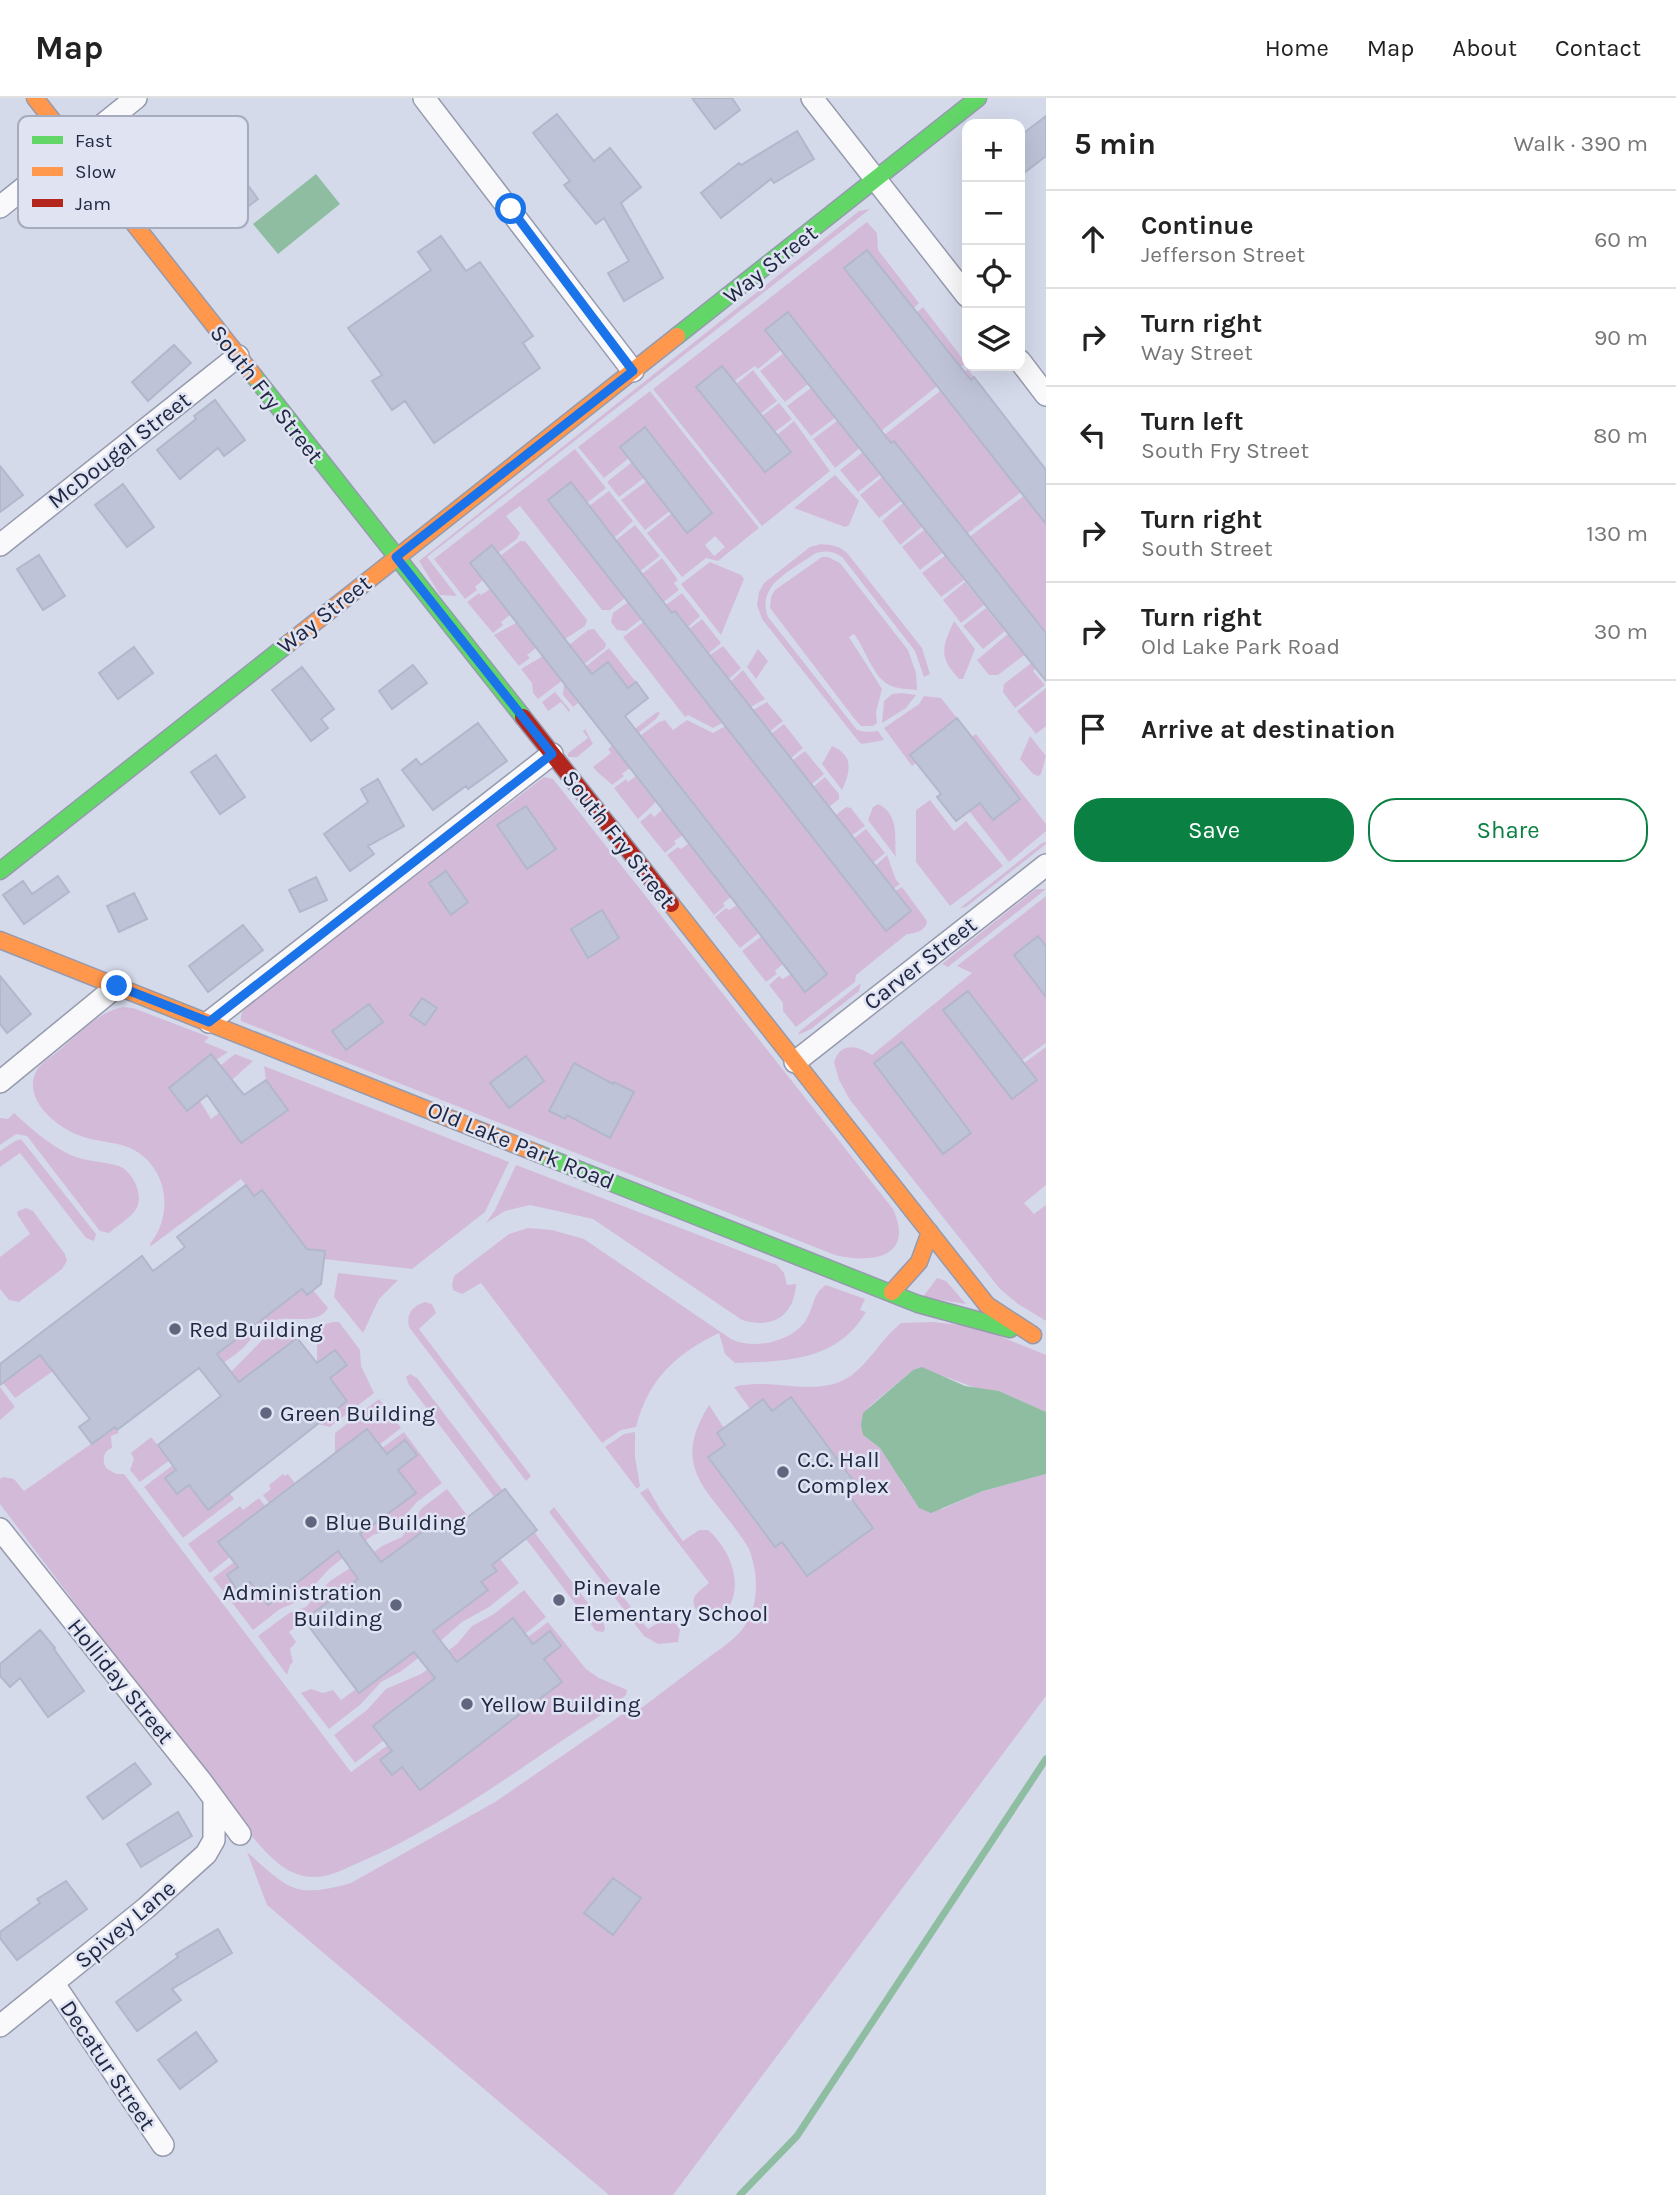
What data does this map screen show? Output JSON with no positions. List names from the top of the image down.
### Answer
{
  "streets": {
    "street": [
      "Way Street",
      "South Fry Street",
      "McDougal Street",
      "Carver Street",
      "Old Lake Park Road",
      "Holliday Street",
      "Spivey Lane",
      "Decatur Street"
    ]
  },
  "crossings": [
    ["Way Street", "South Fry Street"],
    ["South Fry Street", "McDougal Street"],
    ["South Fry Street", "Carver Street"],
    ["South Fry Street", "Old Lake Park Road"],
    ["Holliday Street", "Spivey Lane"],
    ["Spivey Lane", "Decatur Street"]
  ],
  "places": [
    "Red Building",
    "Green Building",
    "C.C. Hall Complex",
    "Blue Building",
    "Pinevale Elementary School",
    "Administration Building",
    "Yellow Building"
  ],
  "legend": ["Fast", "Slow", "Jam"],
  "page": {
    "header": "Map",
    "nav": [
      "Home",
      "Map",
      "About",
      "Contact"
    ],
    "heading": ["5 min", "Walk · 390 m"],
    "map_buttons": ["+", "−"],
    "list": [
      ["Continue", "Jefferson Street", "60 m"],
      ["Turn right", "Way Street", "90 m"],
      ["Turn left", "South Fry Street", "80 m"],
      ["Turn right", "South Street", "130 m"],
      ["Turn right", "Old Lake Park Road", "30 m"],
      "Arrive at destination"
    ],
    "buttons": ["Save", "Share"]
  }
}
